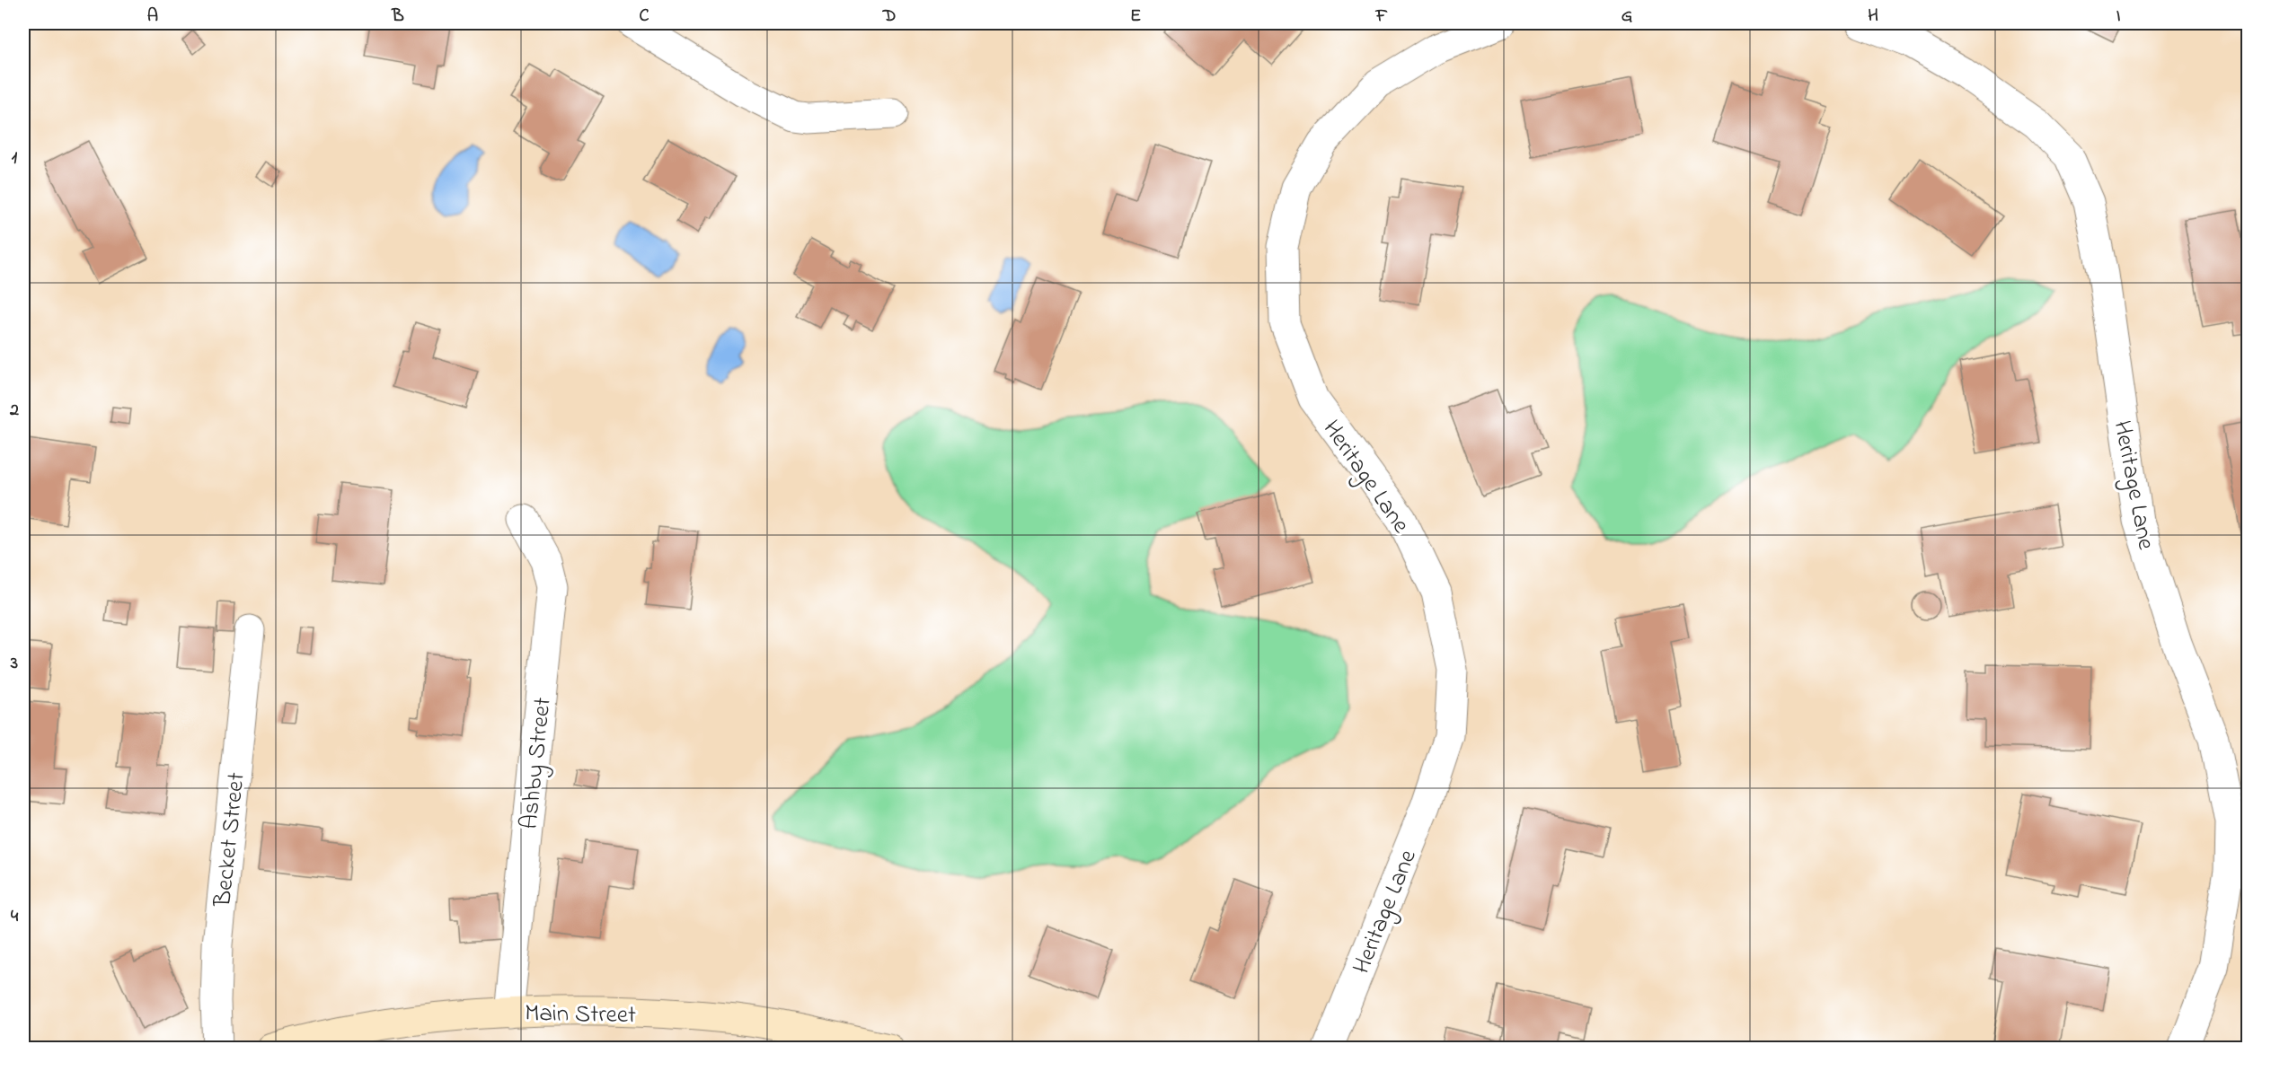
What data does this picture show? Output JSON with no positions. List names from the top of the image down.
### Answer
{
  "streets": {
    "main road": ["Main Street"],
    "street": ["Heritage Lane", "Ashby Street", "Becket Street"]
  },
  "crossings": [
    ["Ashby Street", "Main Street"]
  ],
  "grid": {
    "columns": [
      "A",
      "B",
      "C",
      "D",
      "E",
      "F",
      "G",
      "H",
      "I"
    ],
    "rows": [
      "1",
      "2",
      "3",
      "4"
    ]
  }
}
